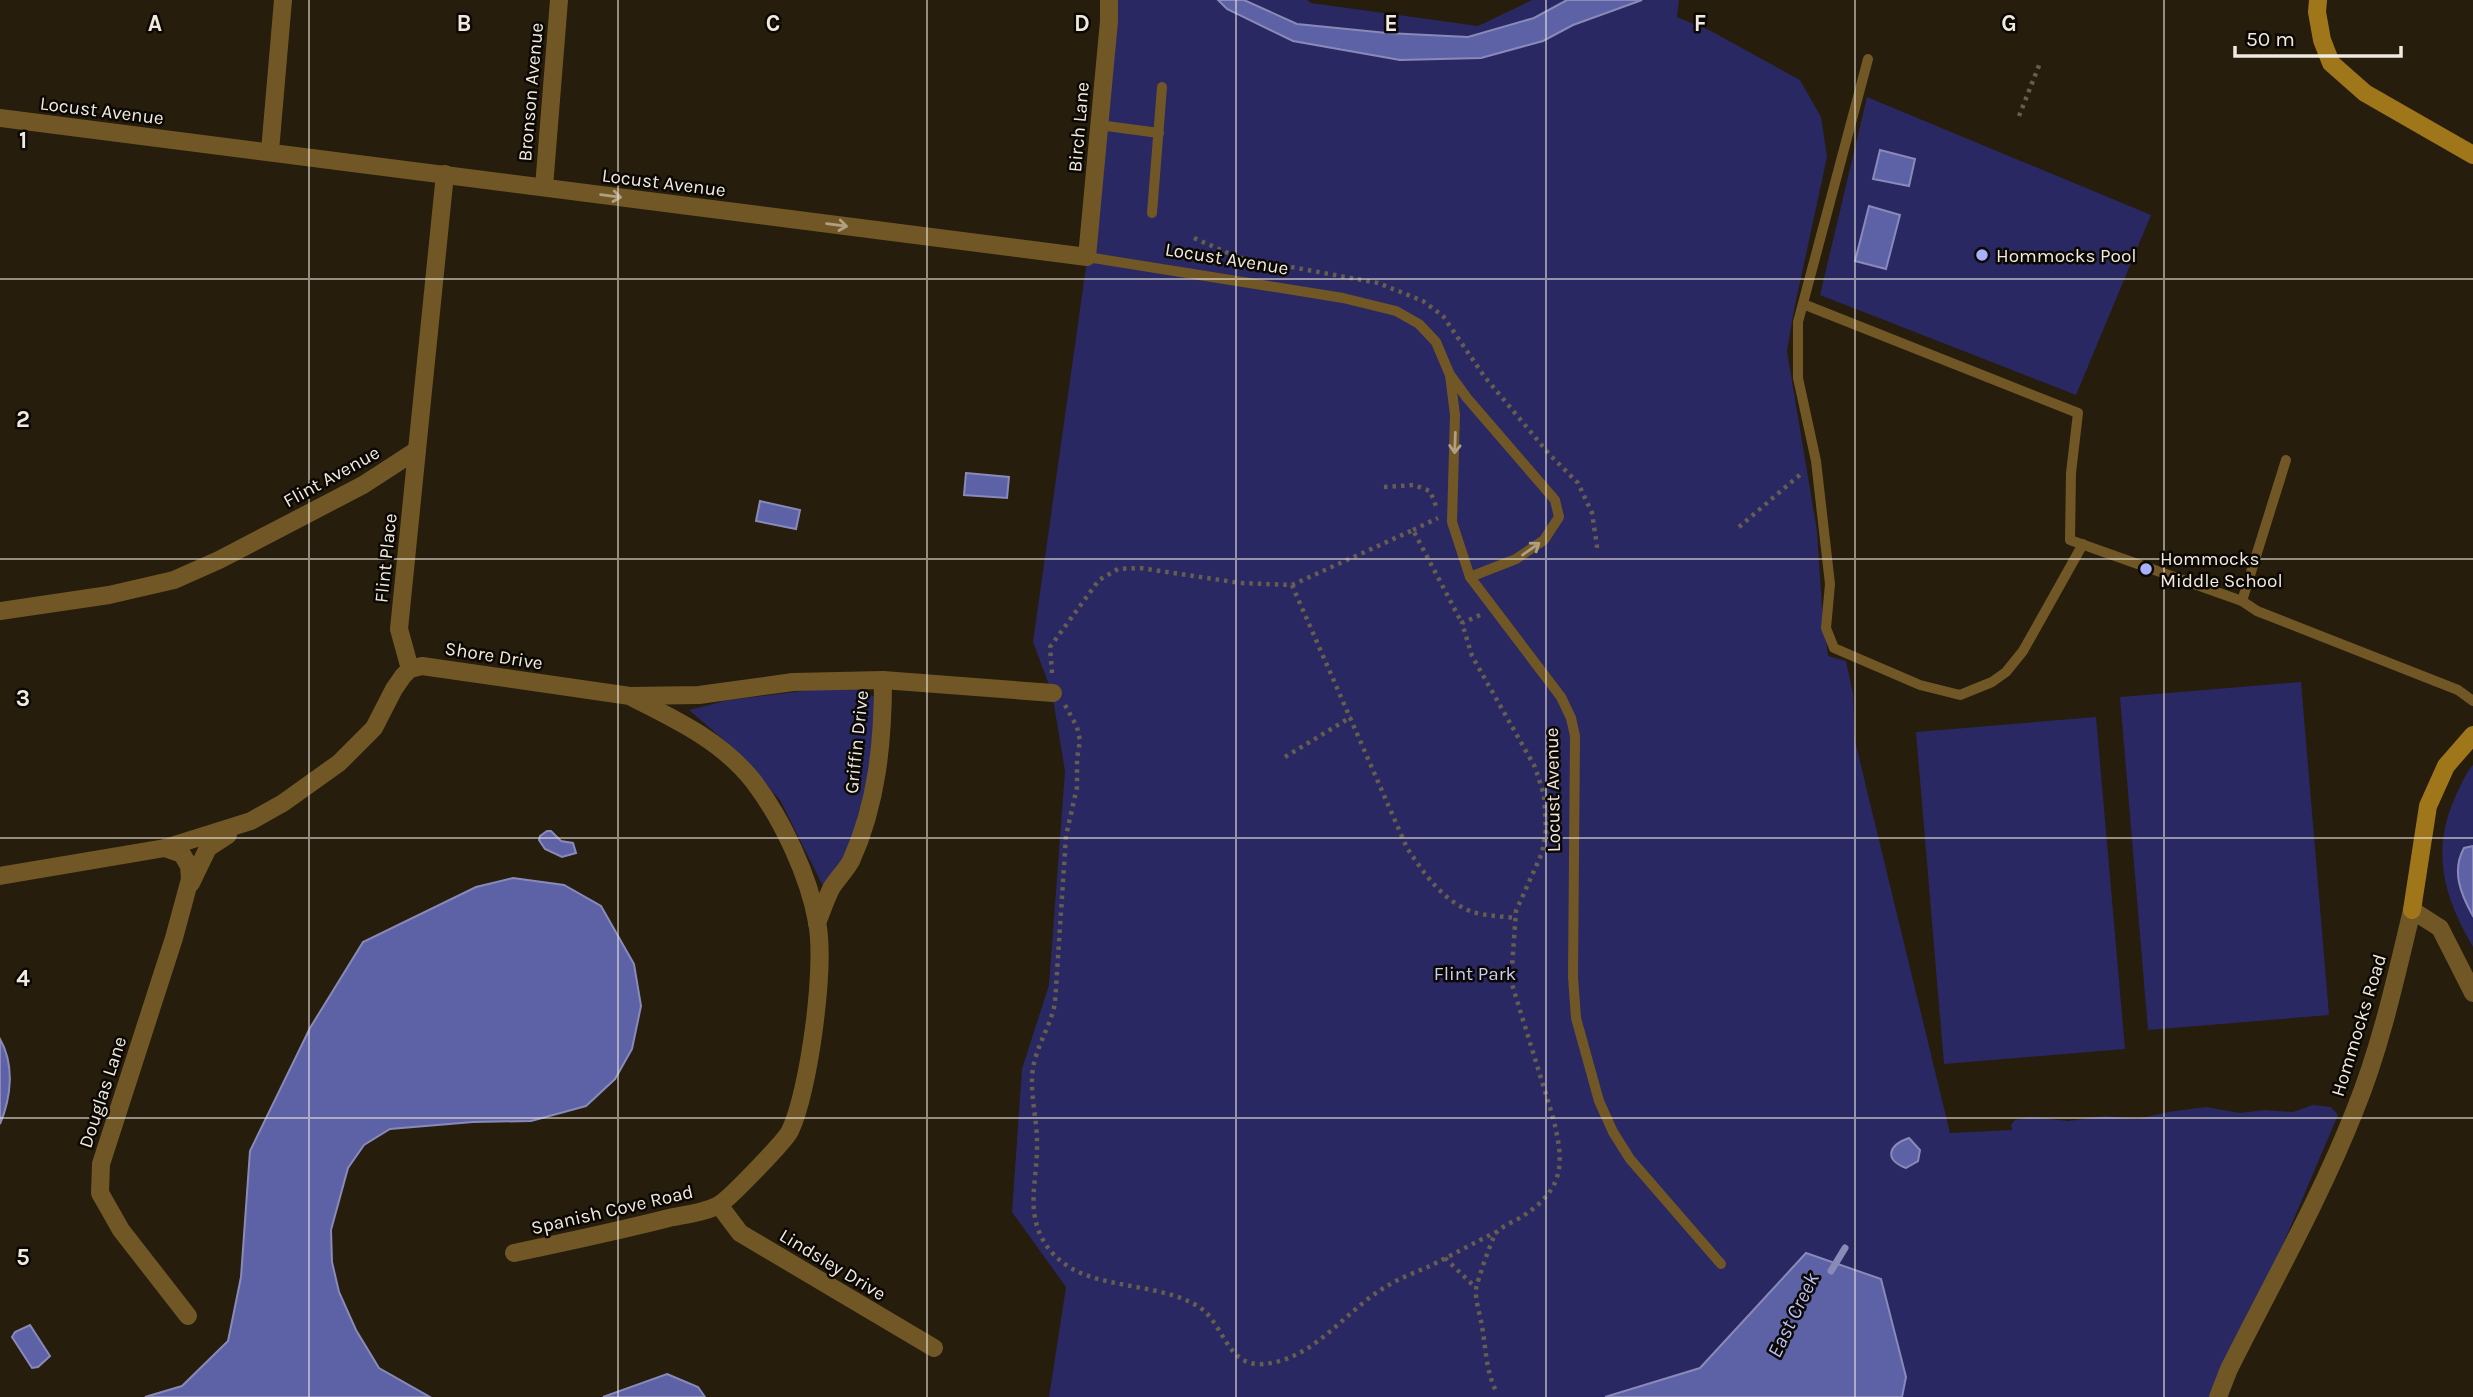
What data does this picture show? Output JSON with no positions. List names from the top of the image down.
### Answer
{
  "streets": {
    "street": [
      "Bronson Avenue",
      "Locust Avenue",
      "Birch Lane",
      "Flint Avenue",
      "Flint Place",
      "Shore Drive",
      "Griffin Drive",
      "Hommocks Road",
      "Douglas Lane",
      "Spanish Cove Road",
      "Lindsley Drive"
    ]
  },
  "crossings": [
    ["Bronson Avenue", "Locust Avenue"],
    ["Locust Avenue", "Birch Lane"],
    ["Flint Avenue", "Flint Place"],
    ["Flint Place", "Shore Drive"],
    ["Shore Drive", "Griffin Drive"],
    ["Spanish Cove Road", "Lindsley Drive"]
  ],
  "water": ["East Creek"],
  "parks": ["Flint Park"],
  "places": ["Hommocks Pool", "Hommocks Middle School"],
  "scale_bar": "50 m",
  "grid": {
    "columns": [
      "A",
      "B",
      "C",
      "D",
      "E",
      "F",
      "G"
    ],
    "rows": [
      "1",
      "2",
      "3",
      "4",
      "5"
    ]
  }
}
